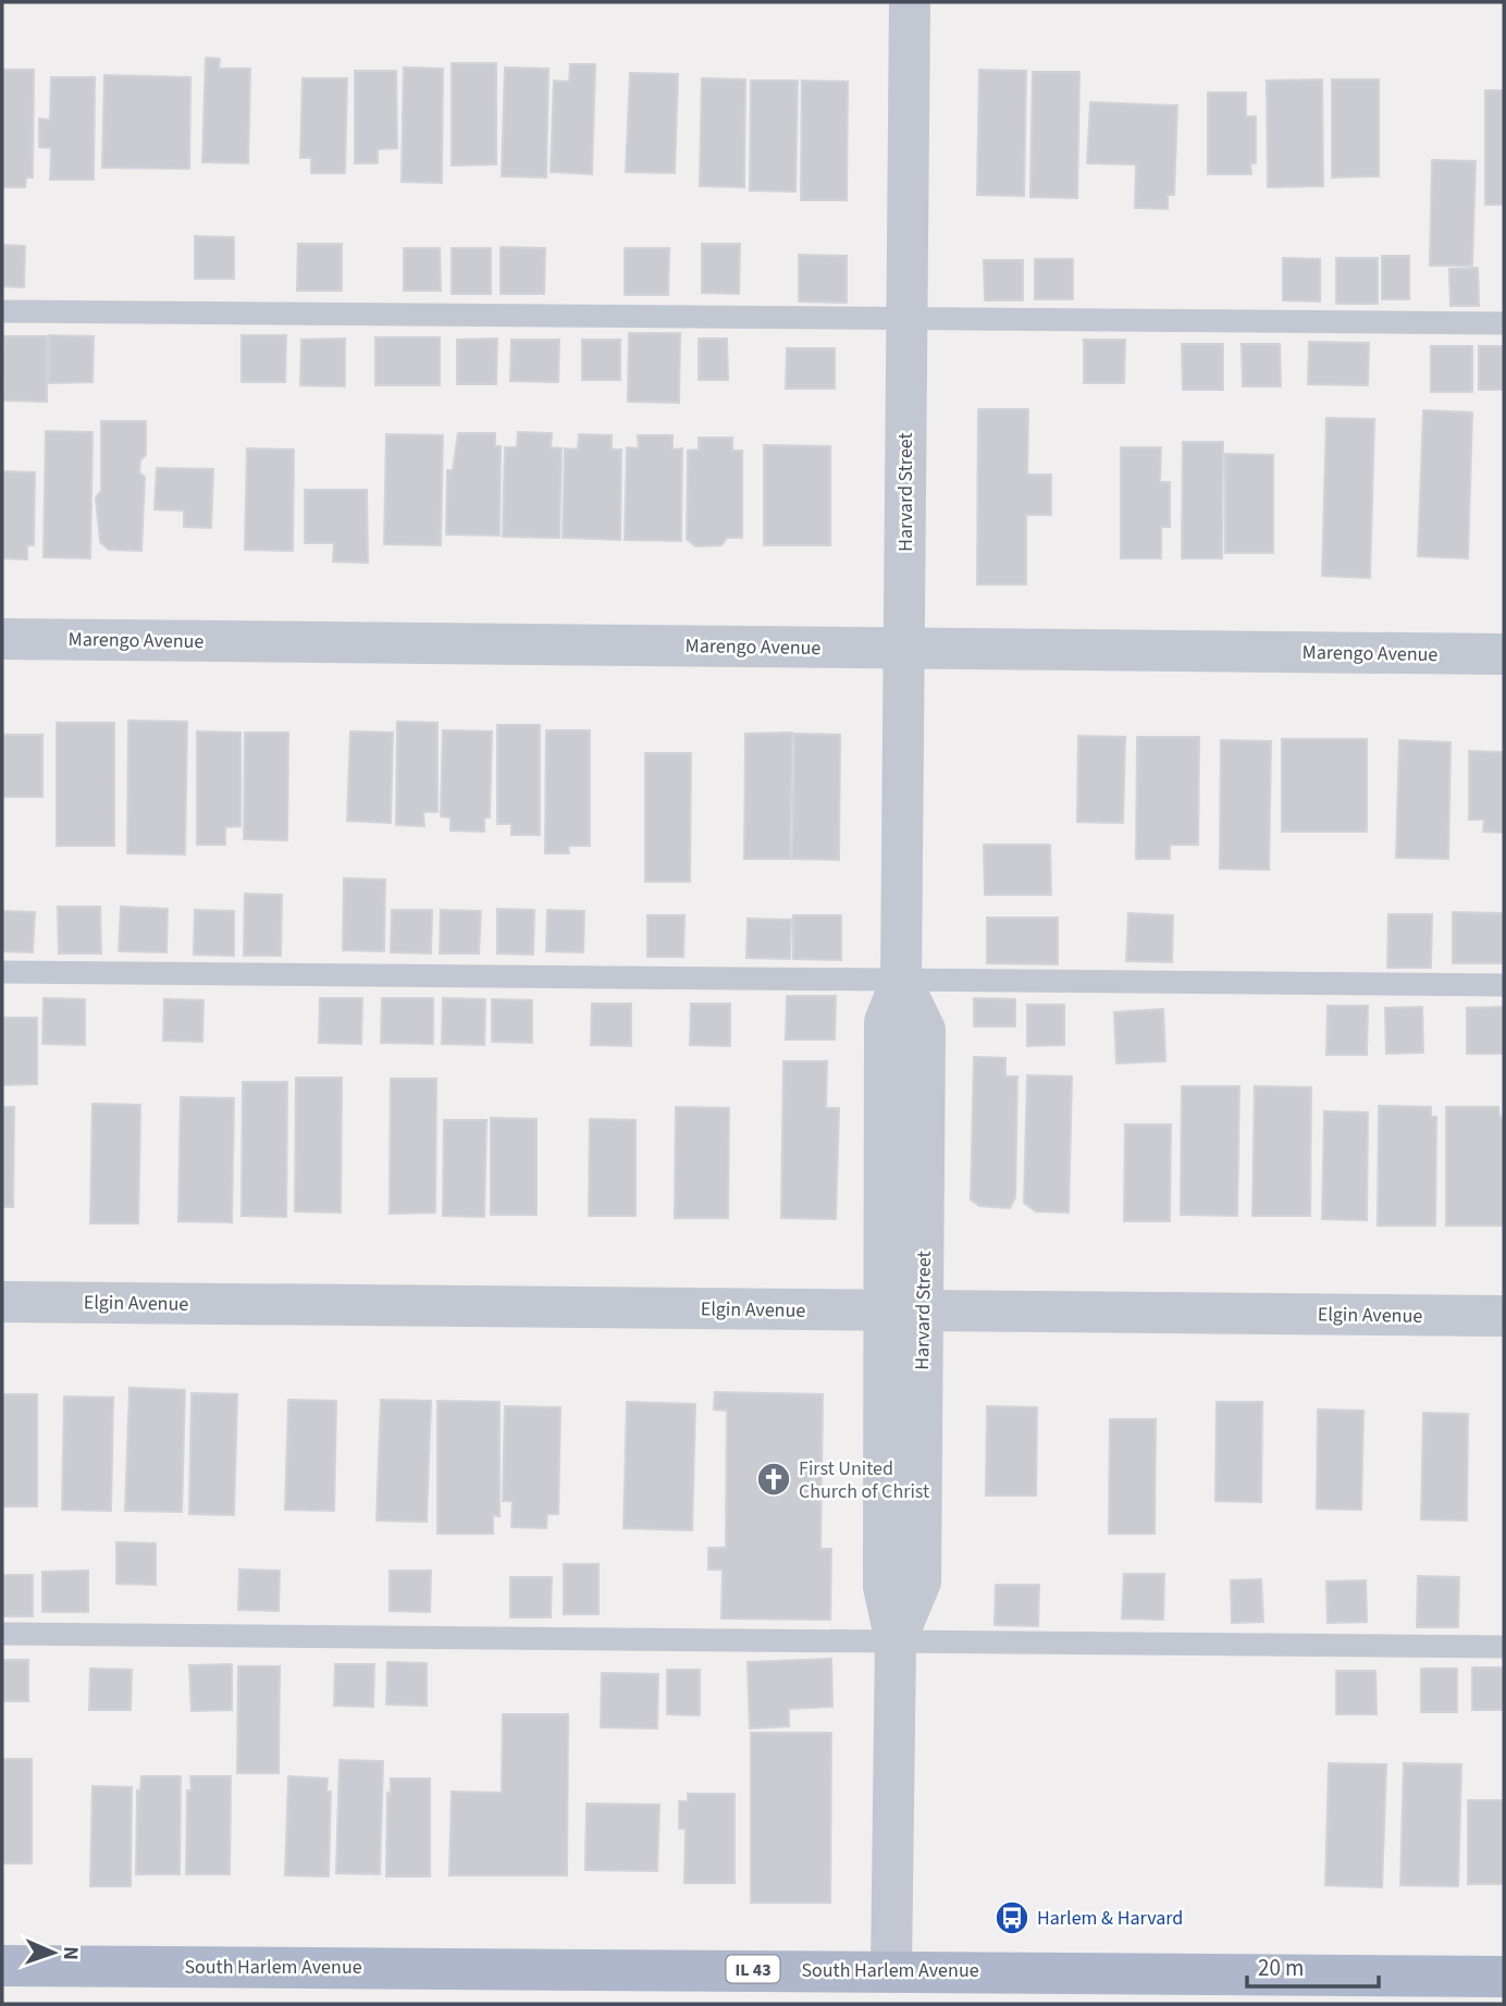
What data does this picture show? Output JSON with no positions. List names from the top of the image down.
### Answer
{
  "streets": {
    "main road": ["South Harlem Avenue", "IL 43"],
    "street": ["Harvard Street", "Marengo Avenue", "Elgin Avenue"]
  },
  "crossings": [
    ["Harvard Street", "Marengo Avenue"],
    ["Harvard Street", "Elgin Avenue"],
    ["Harvard Street", "South Harlem Avenue"]
  ],
  "places": {
    "church": ["First United Church of Christ"],
    "bus stop": ["Harlem & Harvard"]
  },
  "scale_bar": "20 m",
  "north": "right"
}
